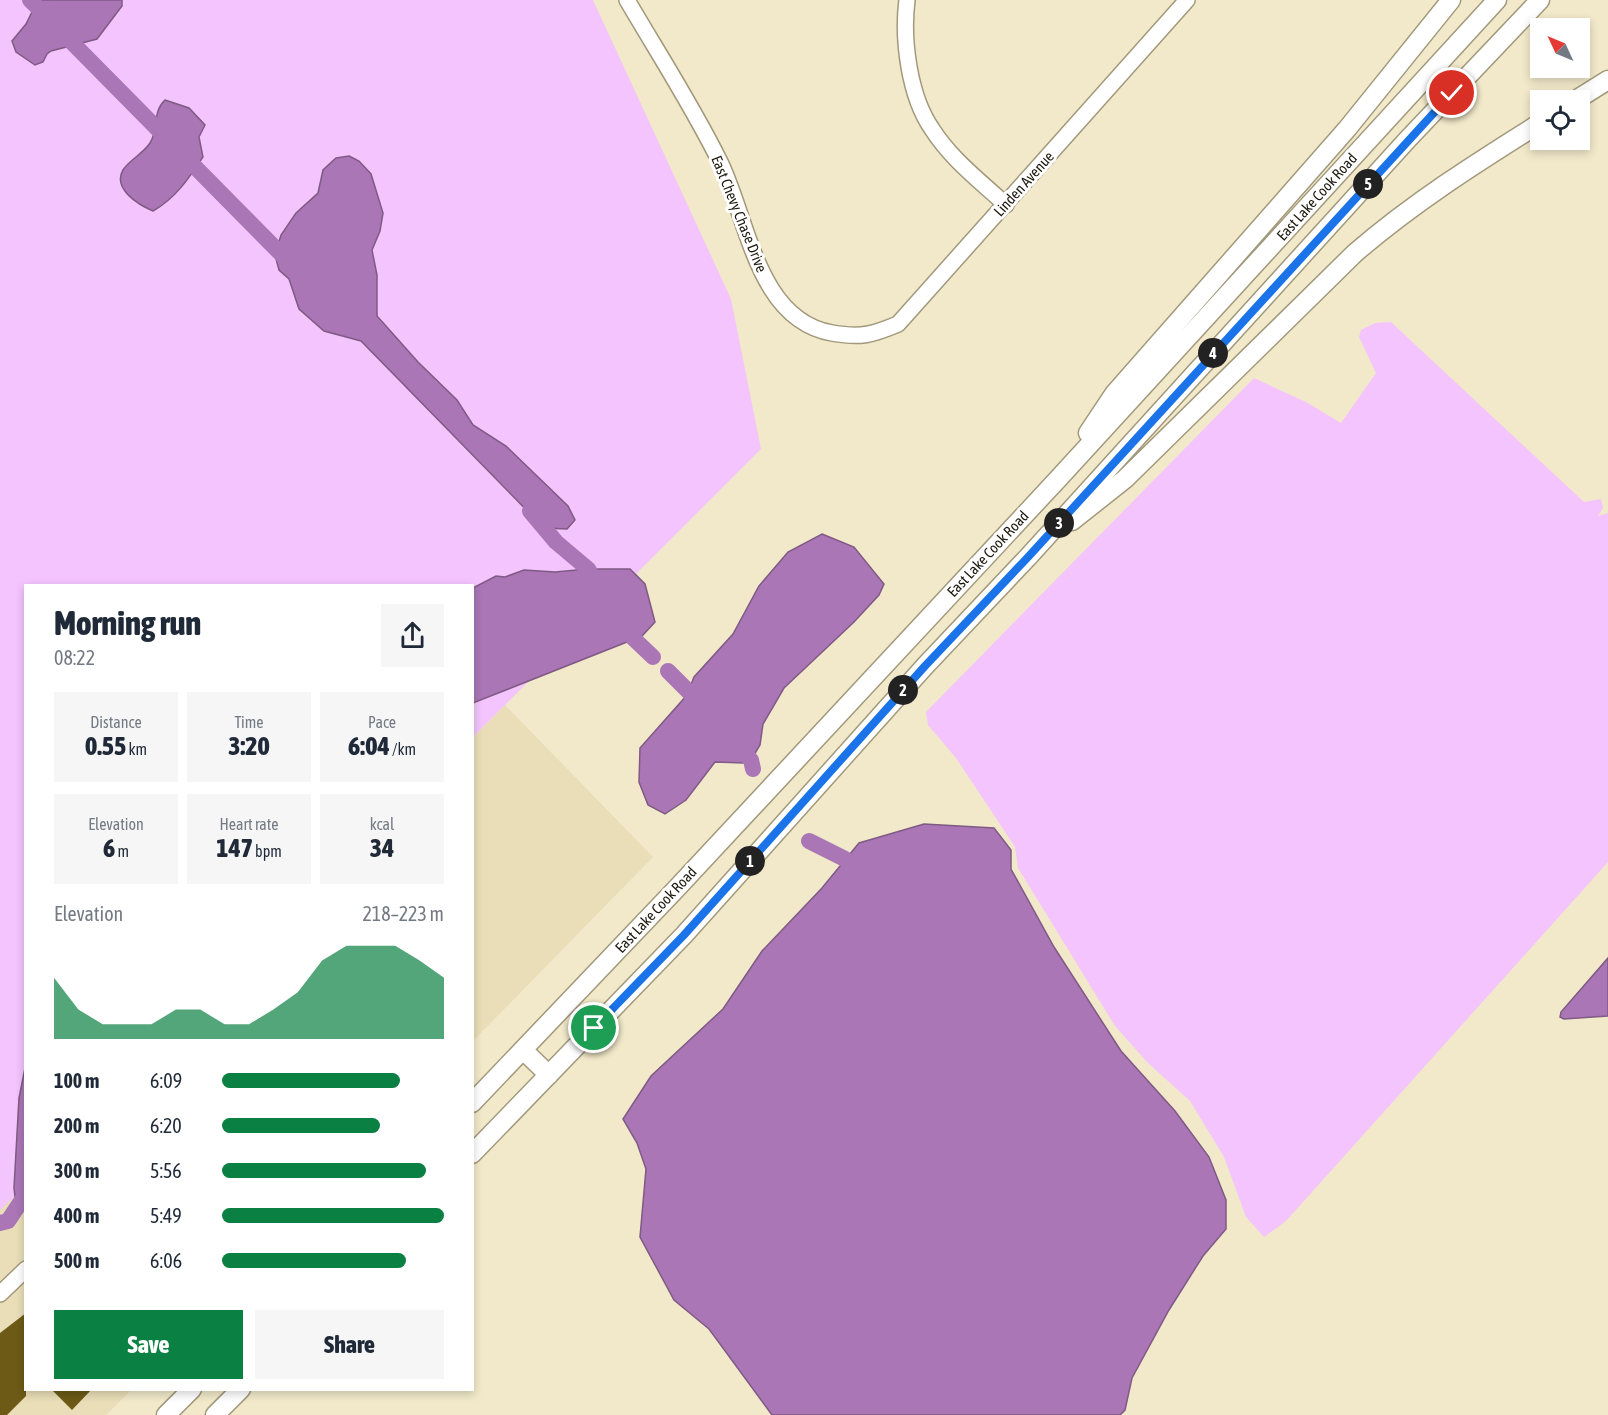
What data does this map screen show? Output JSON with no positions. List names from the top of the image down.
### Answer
{
  "streets": {
    "main road": ["East Lake Cook Road"],
    "street": ["Linden Avenue", "East Chevy Chase Drive"]
  },
  "crossings": [
    ["Linden Avenue", "East Chevy Chase Drive"]
  ],
  "north": "top left",
  "page": {
    "pins": [
      "5",
      "4",
      "3",
      "2",
      "1"
    ],
    "heading": ["Morning run", "08:22"],
    "stats": [
      ["Distance", "0.55 km"],
      ["Time", "3:20"],
      ["Pace", "6:04 /km"],
      ["Elevation", "6 m"],
      ["Heart rate", "147 bpm"],
      ["kcal", "34"]
    ],
    "chart": ["Elevation", "218–223 m"],
    "list": [
      {
        "name": "100 m",
        "note": "6:09"
      },
      {
        "name": "200 m",
        "note": "6:20"
      },
      {
        "name": "300 m",
        "note": "5:56"
      },
      {
        "name": "400 m",
        "note": "5:49"
      },
      {
        "name": "500 m",
        "note": "6:06"
      }
    ],
    "buttons": ["Save", "Share"]
  }
}
